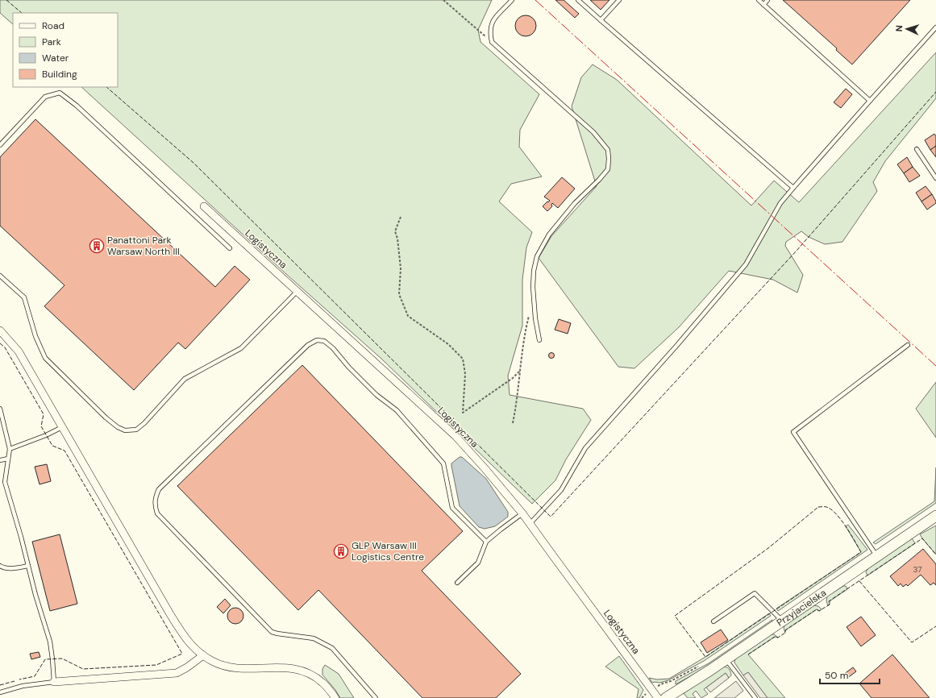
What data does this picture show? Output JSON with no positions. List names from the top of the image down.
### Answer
{
  "streets": {
    "street": ["Logistyczna", "Przyjacielska"]
  },
  "places": {
    "building": ["Panattoni Park Warsaw North III", "GLP Warsaw III Logistics Centre"]
  },
  "house_numbers": ["37"],
  "legend": [
    "Road",
    "Park",
    "Water",
    "Building"
  ],
  "scale_bar": "50 m",
  "north": "left"
}
